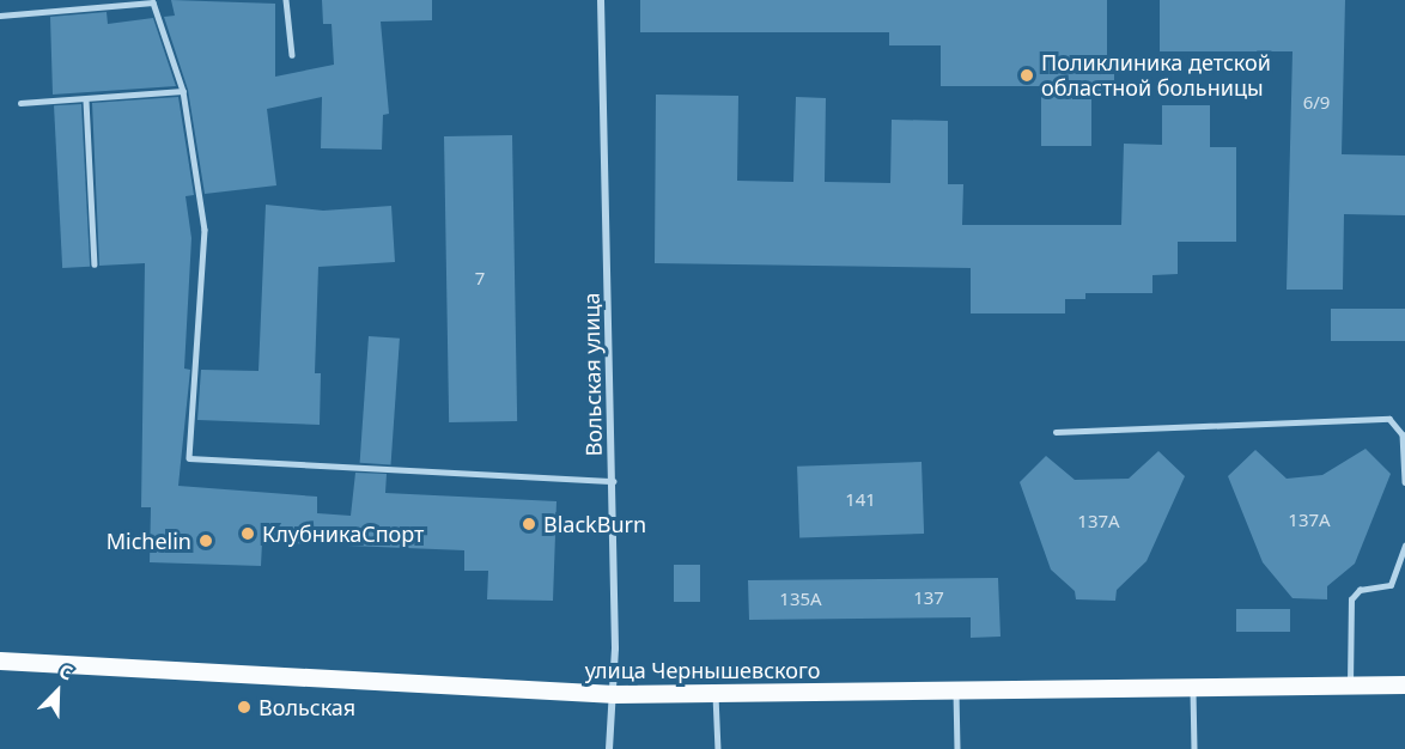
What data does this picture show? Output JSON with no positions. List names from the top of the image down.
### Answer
{
  "streets": {
    "main road": ["улица Чернышевского"],
    "street": ["Вольская улица"]
  },
  "crossings": [
    ["Вольская улица", "улица Чернышевского"]
  ],
  "places": [
    "Поликлиника детской областной больницы",
    "BlackBurn",
    "КлубникаСпорт",
    "Michelin",
    "Вольская"
  ],
  "house_numbers": [
    "6/9",
    "7",
    "141",
    "137А",
    "137А",
    "137",
    "135А"
  ],
  "north": "top right"
}
